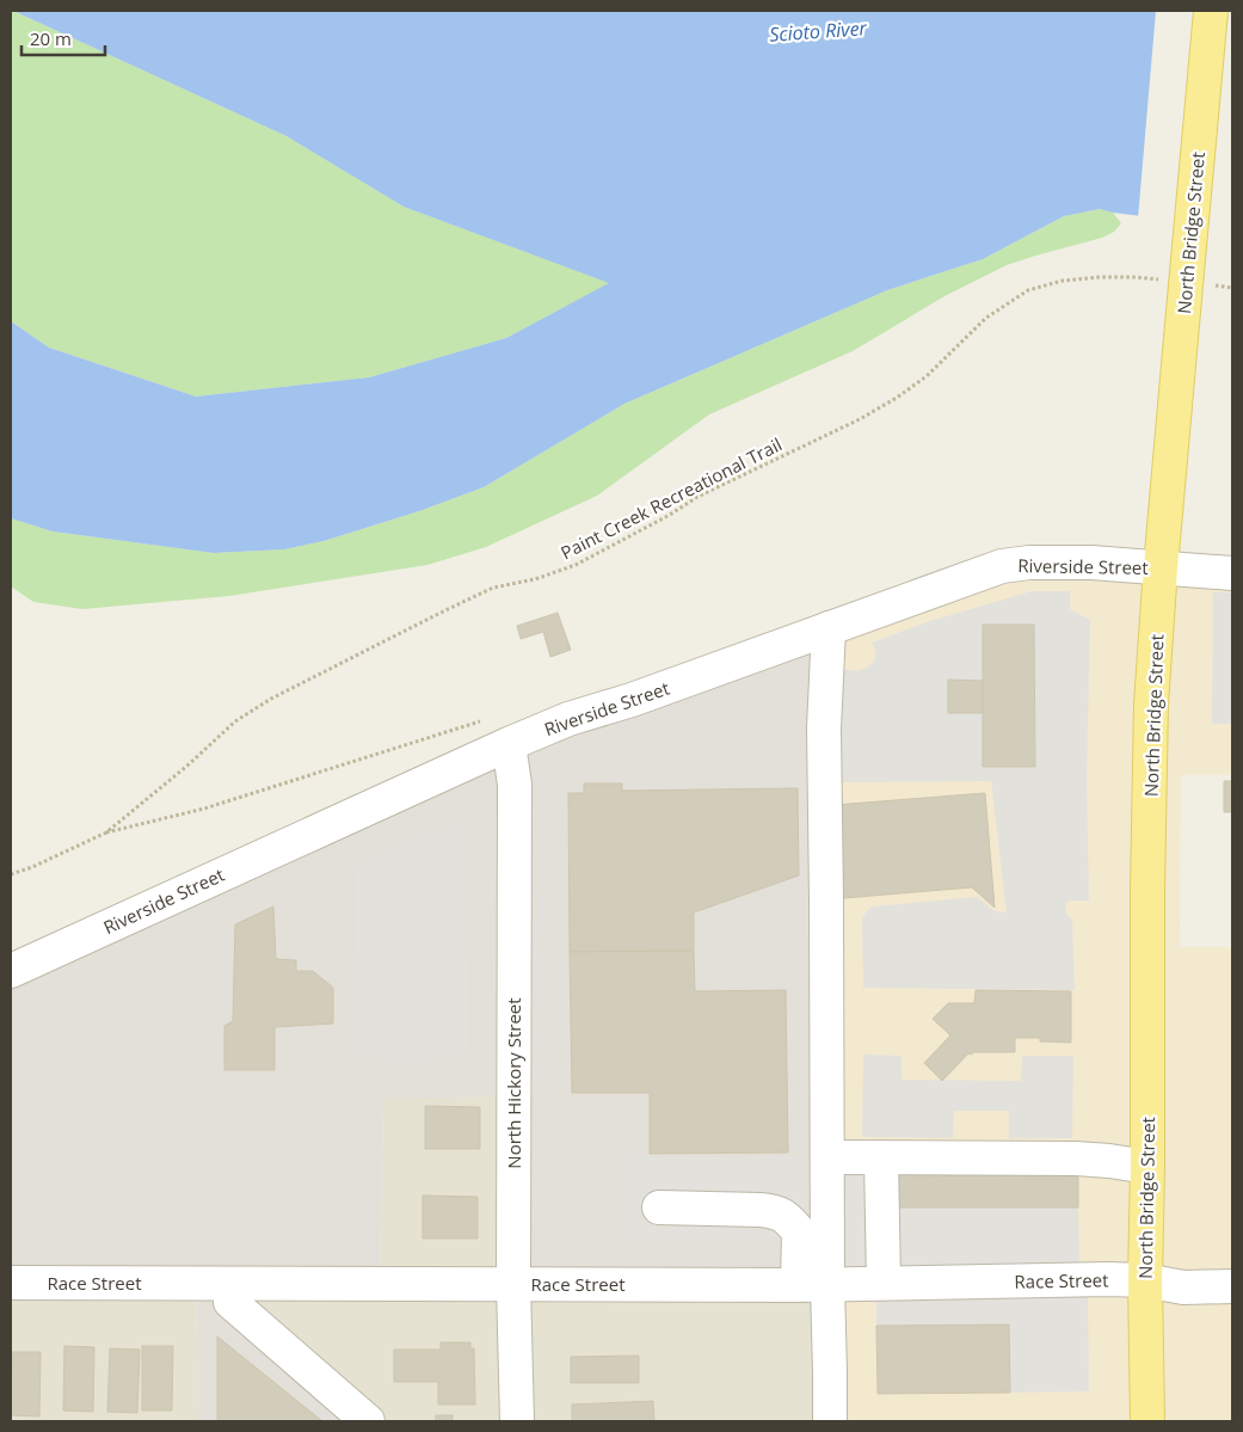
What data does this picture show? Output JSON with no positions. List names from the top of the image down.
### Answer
{
  "streets": {
    "main road": ["North Bridge Street"],
    "street": ["Riverside Street", "North Hickory Street", "Race Street"],
    "path": ["Paint Creek Recreational Trail"]
  },
  "crossings": [
    ["North Bridge Street", "Riverside Street"],
    ["North Bridge Street", "Race Street"],
    ["Riverside Street", "North Hickory Street"],
    ["North Hickory Street", "Race Street"]
  ],
  "water": ["Scioto River"],
  "scale_bar": "20 m"
}
